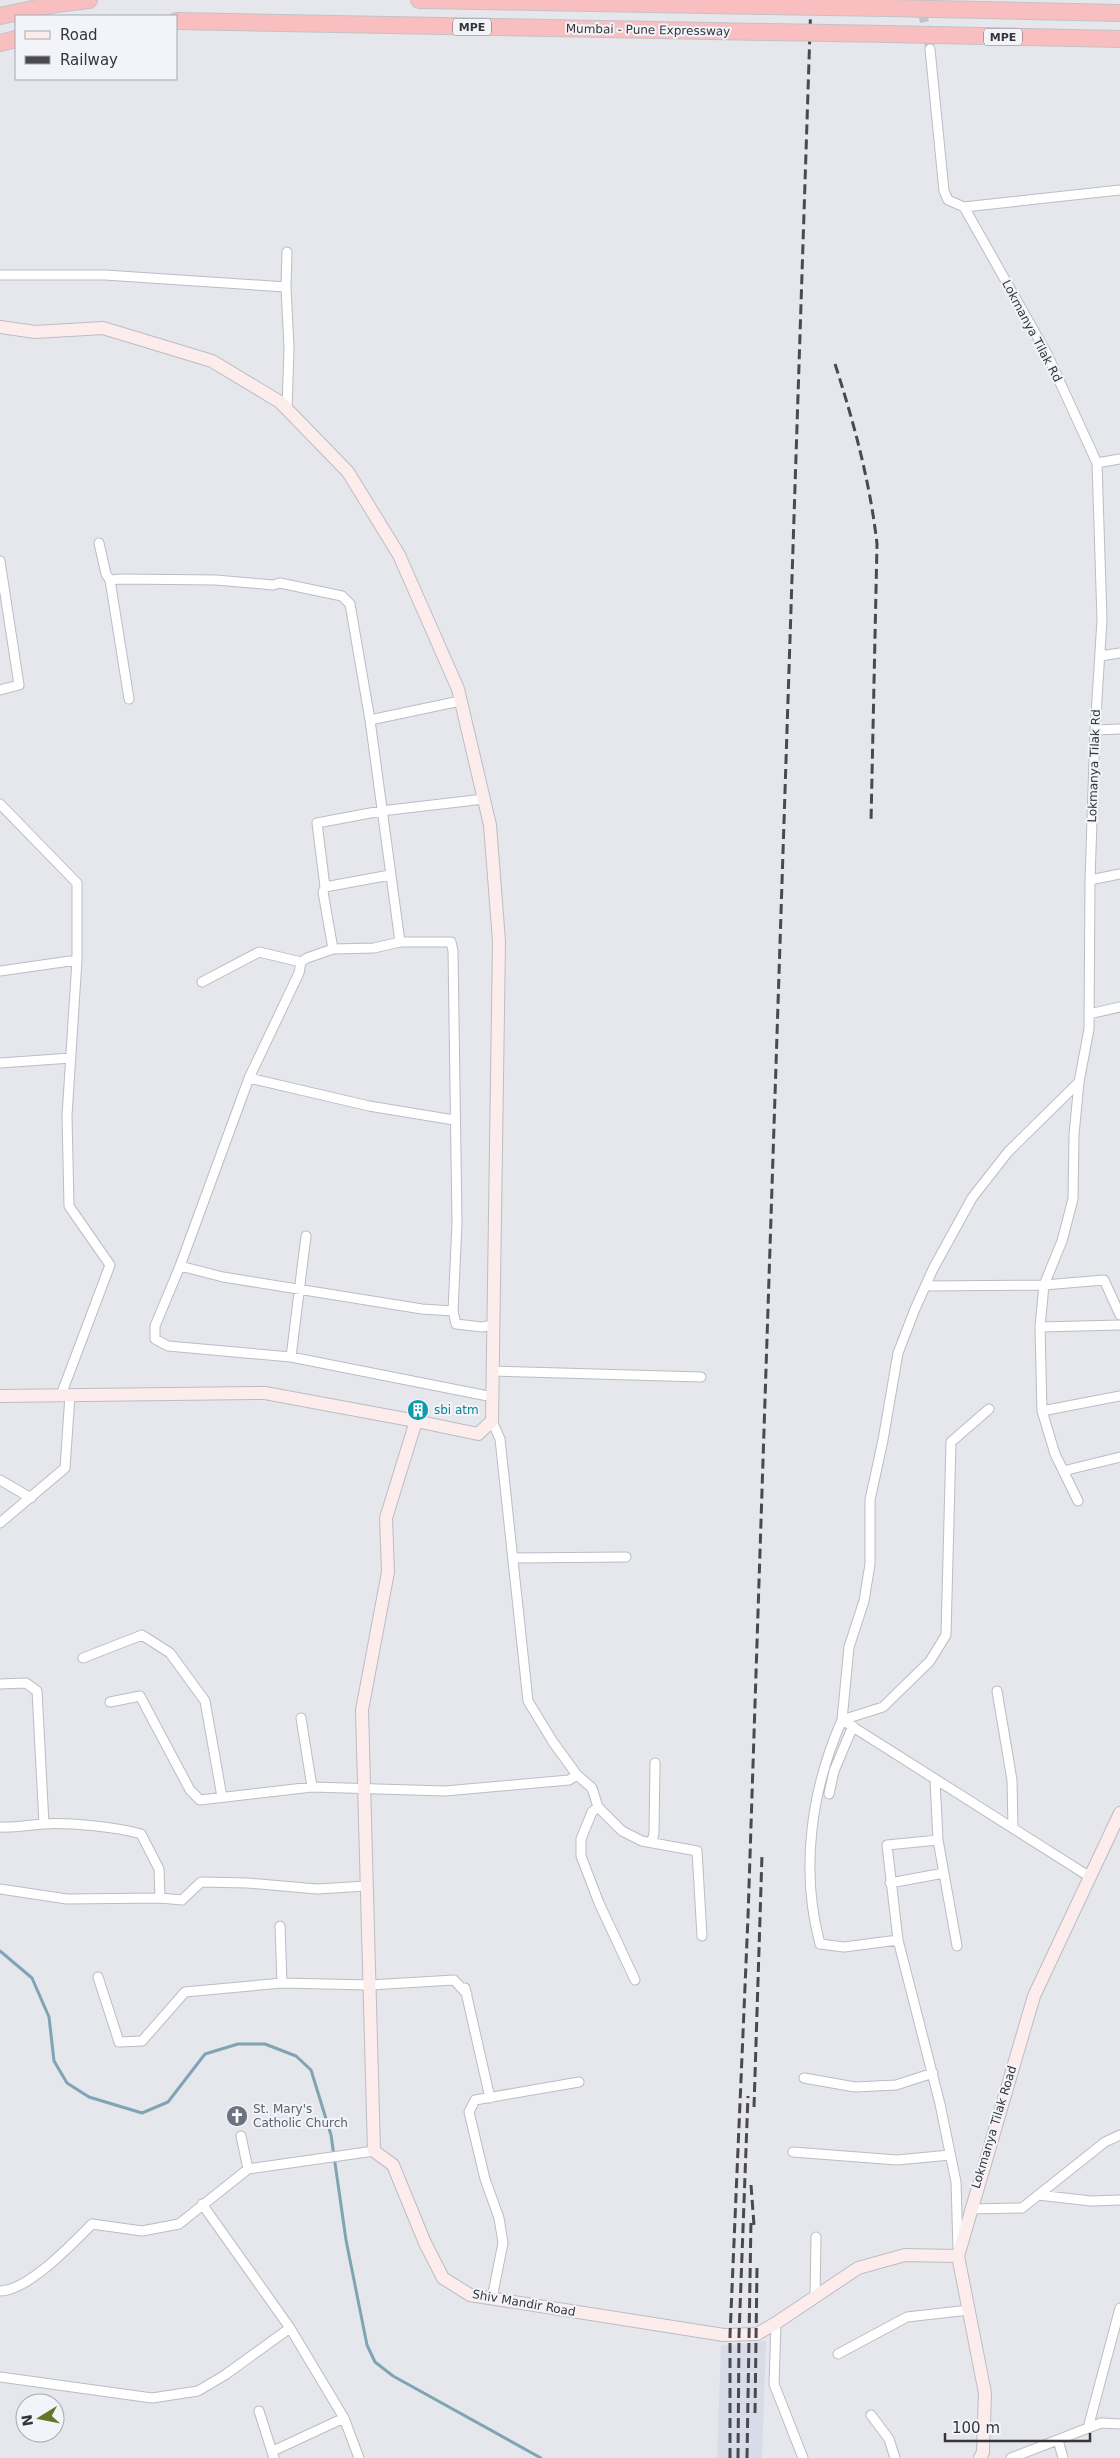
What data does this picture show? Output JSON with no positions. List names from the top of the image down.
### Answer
{
  "streets": {
    "highway": ["MPE", "Mumbai - Pune Expressway"],
    "street": ["Lokmanya Tilak Rd", "Lokmanya Tilak Road", "Shiv Mandir Road"]
  },
  "crossings": [
    ["Lokmanya Tilak Road", "Shiv Mandir Road"]
  ],
  "places": {
    "building": ["sbi atm"],
    "church": ["St. Mary's Catholic Church"]
  },
  "legend": ["Road", "Railway"],
  "scale_bar": "100 m",
  "north": "left"
}
